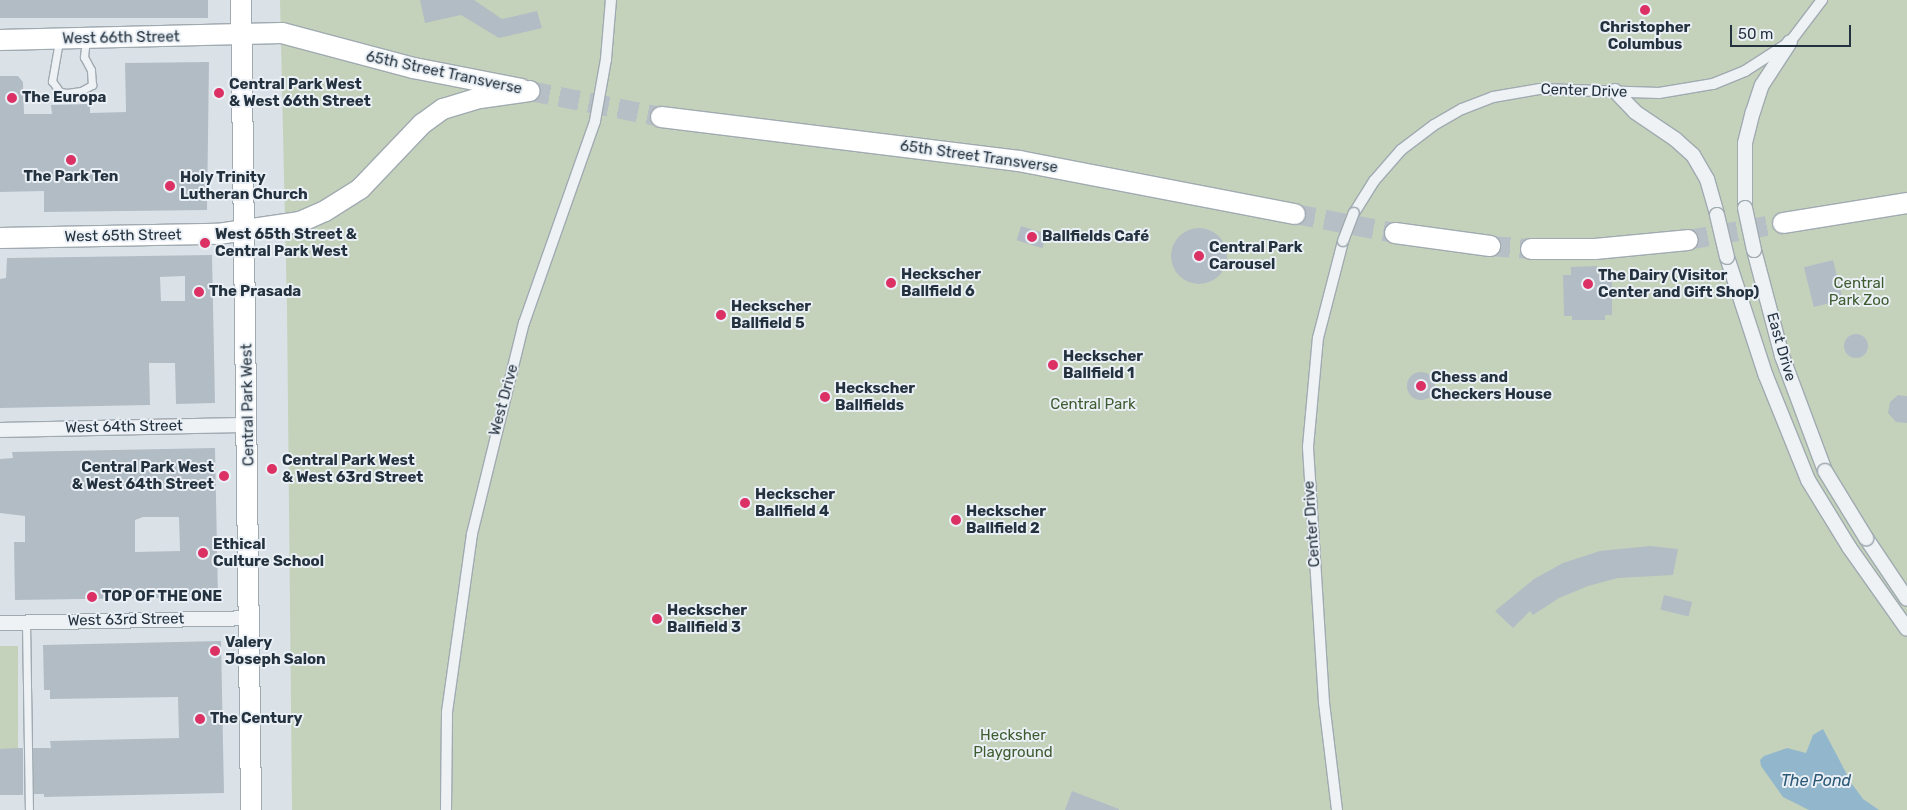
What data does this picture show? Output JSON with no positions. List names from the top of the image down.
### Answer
{
  "streets": {
    "main road": [
      "West 66th Street",
      "65th Street Transverse",
      "West 65th Street",
      "Central Park West"
    ],
    "street": [
      "Center Drive",
      "East Drive",
      "West Drive",
      "West 64th Street",
      "West 63rd Street"
    ]
  },
  "crossings": [
    ["West 66th Street", "65th Street Transverse"],
    ["West 66th Street", "Central Park West"],
    ["65th Street Transverse", "West 65th Street"],
    ["65th Street Transverse", "Central Park West"],
    ["Center Drive", "East Drive"],
    ["West 65th Street", "Central Park West"],
    ["Central Park West", "West 64th Street"],
    ["Central Park West", "West 63rd Street"]
  ],
  "water": ["The Pond"],
  "parks": ["Central Park Zoo", "Central Park", "Hecksher Playground"],
  "places": [
    "Christopher Columbus",
    "Central Park West & West 66th Street",
    "The Europa",
    "The Park Ten",
    "Holy Trinity Lutheran Church",
    "Ballfields Café",
    "West 65th Street & Central Park West",
    "Central Park Carousel",
    "Heckscher Ballfield 6",
    "The Dairy (Visitor Center and Gift Shop)",
    "The Prasada",
    "Heckscher Ballfield 5",
    "Heckscher Ballfield 1",
    "Chess and Checkers House",
    "Heckscher Ballfields",
    "Central Park West & West 63rd Street",
    "Central Park West & West 64th Street",
    "Heckscher Ballfield 4",
    "Heckscher Ballfield 2",
    "Ethical Culture School",
    "TOP OF THE ONE",
    "Heckscher Ballfield 3",
    "Valery Joseph Salon",
    "The Century"
  ],
  "scale_bar": "50 m"
}
